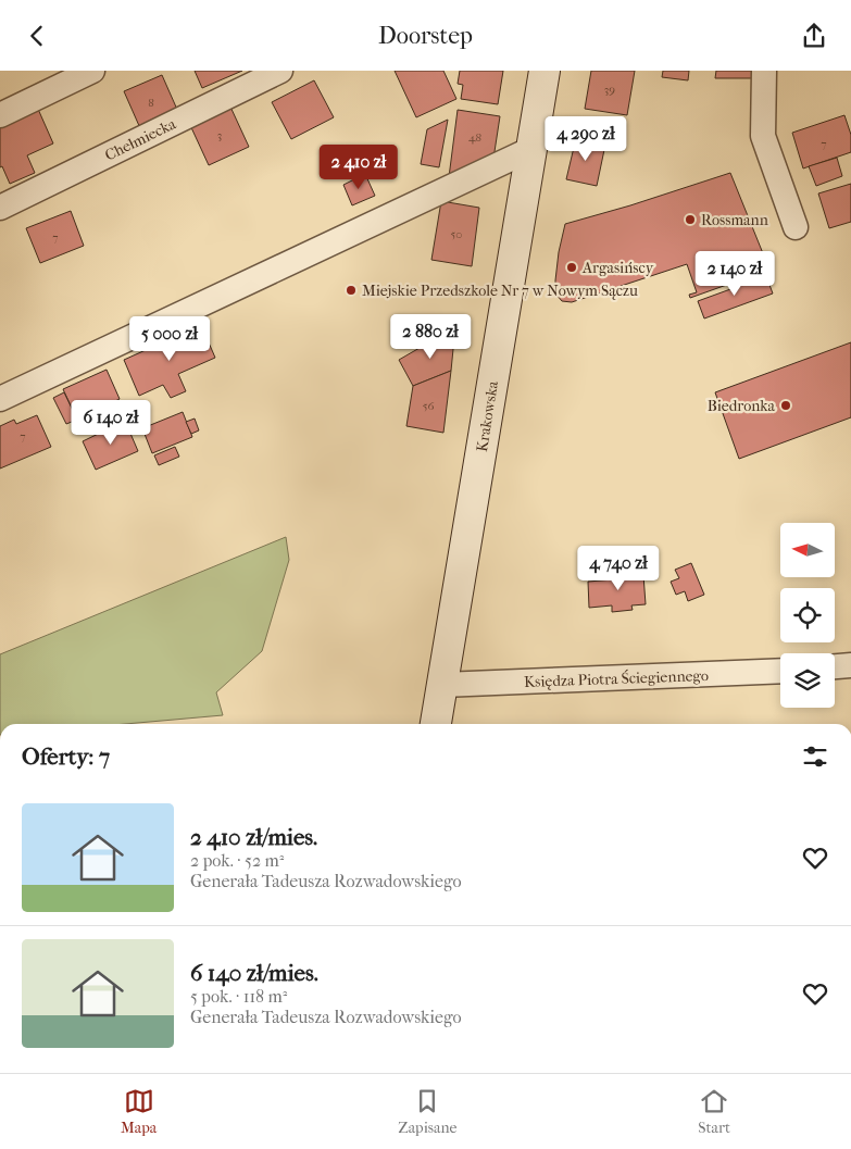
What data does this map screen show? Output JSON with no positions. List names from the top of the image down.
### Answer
{
  "streets": {
    "main road": ["Krakowska"],
    "street": ["Chełmiecka", "Księdza Piotra Ściegiennego"]
  },
  "crossings": [
    ["Krakowska", "Księdza Piotra Ściegiennego"]
  ],
  "places": [
    "Rossmann",
    "Argasińscy",
    "Miejskie Przedszkole Nr 7 w Nowym Sączu",
    "Biedronka"
  ],
  "house_numbers": [
    "39",
    "8",
    "3",
    "48",
    "7",
    "50",
    "7",
    "56",
    "7"
  ],
  "north": "left",
  "page": {
    "header": "Doorstep",
    "price": [
      "4 290 zł",
      "2 410 zł",
      "2 140 zł",
      "2 880 zł",
      "5 000 zł",
      "6 140 zł",
      "4 740 zł"
    ],
    "heading": "Oferty: 7",
    "list": [
      {
        "name": "2 410 zł/mies.",
        "note": "2 pok. · 52 m² · Generała Tadeusza Rozwadowskiego"
      },
      {
        "name": "6 140 zł/mies.",
        "note": "5 pok. · 118 m² · Generała Tadeusza Rozwadowskiego"
      }
    ],
    "tabs": ["Mapa", "Zapisane", "Start"]
  }
}
